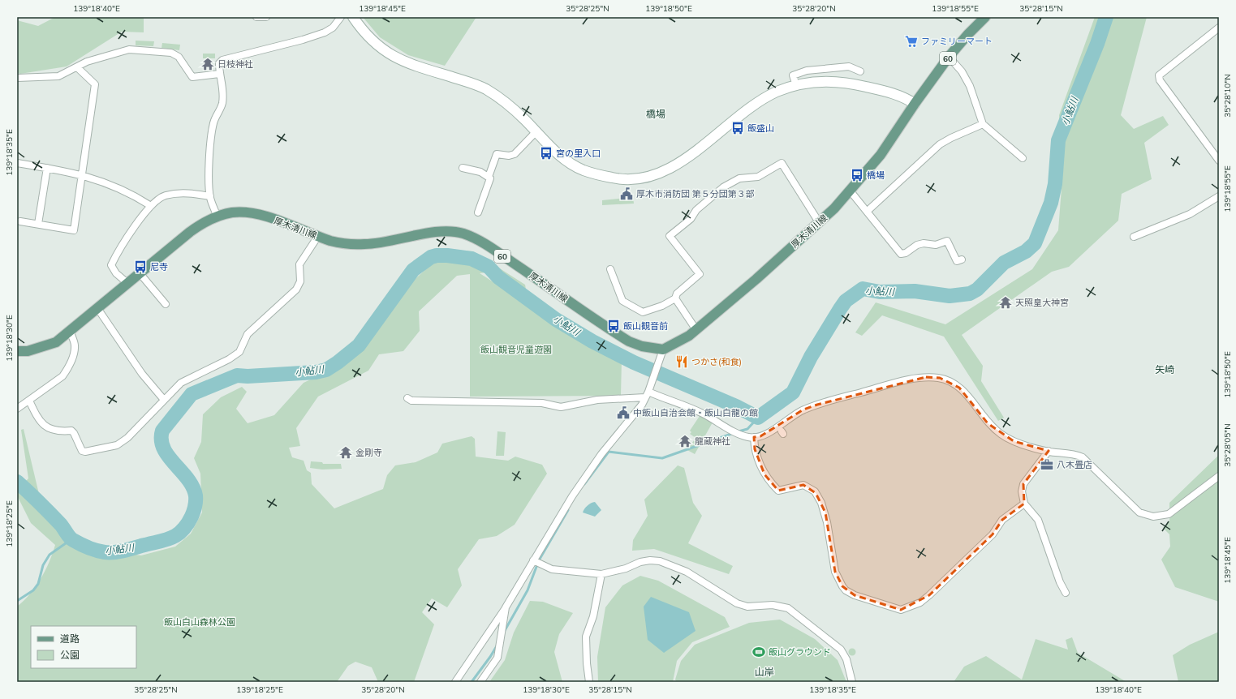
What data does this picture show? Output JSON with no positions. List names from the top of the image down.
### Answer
{
  "streets": {
    "main road": ["60", "厚木清川線"]
  },
  "districts": ["橋場", "矢崎", "山岸"],
  "water": ["小鮎川"],
  "parks": ["飯山観音児童遊園", "飯山白山森林公園"],
  "places": {
    "supermarket": ["ファミリーマート"],
    "temple": [
      "日枝神社",
      "天照皇大神宮",
      "龍蔵神社",
      "金剛寺"
    ],
    "bus stop": [
      "飯盛山",
      "宮の里入口",
      "橋場",
      "尼寺",
      "飯山観音前"
    ],
    "public building": ["厚木市消防団 第５分団第３部", "中飯山自治会館・飯山白龍の館"],
    "restaurant": ["つかさ(和食)"],
    "office": ["八木畳店"],
    "sports": ["飯山グラウンド"]
  },
  "legend": ["道路", "公園"],
  "coordinates": [
    "139°18'40\"E",
    "139°18'45\"E",
    "35°28'25\"N",
    "139°18'50\"E",
    "35°28'20\"N",
    "139°18'55\"E",
    "35°28'15\"N",
    "35°28'10\"N",
    "139°18'35\"E",
    "139°18'30\"E",
    "35°28'05\"N",
    "139°18'25\"E"
  ]
}
